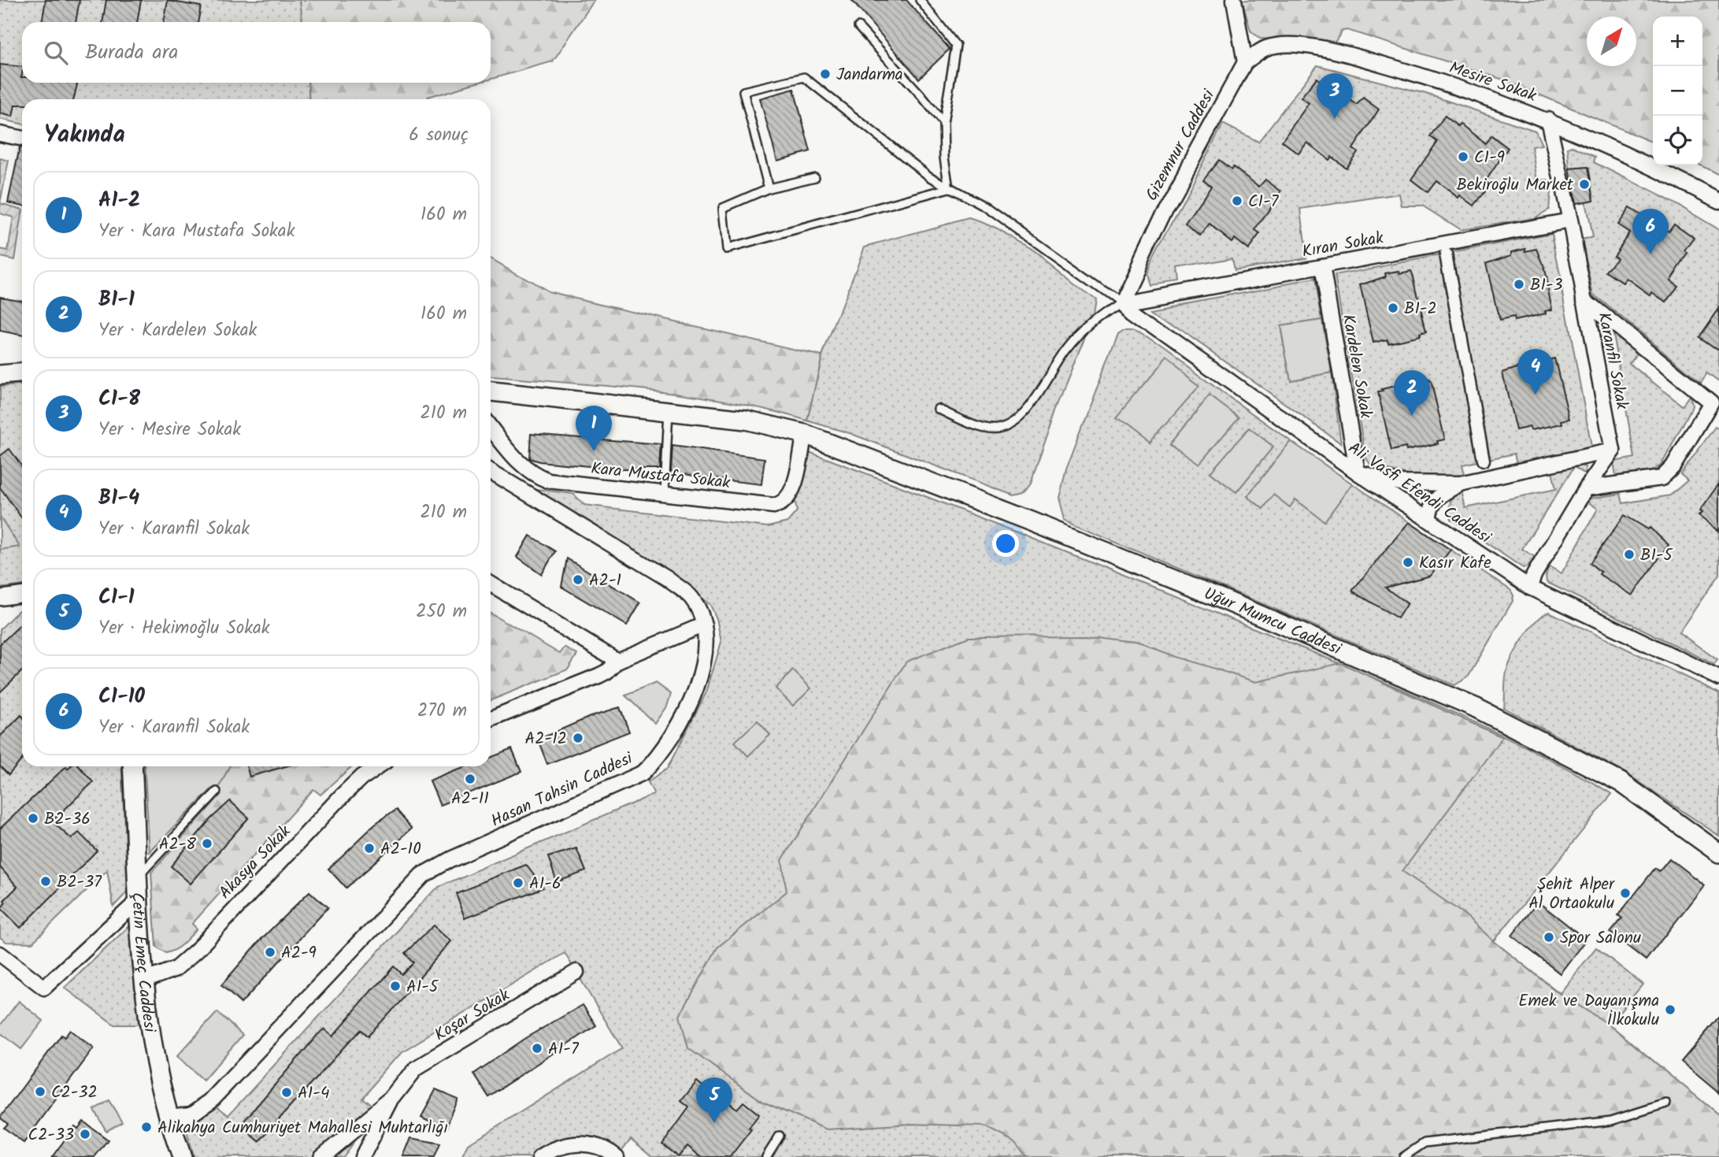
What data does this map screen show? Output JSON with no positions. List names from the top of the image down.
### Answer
{
  "streets": {
    "street": [
      "Mesire Sokak",
      "Gizemnur Caddesi",
      "Kıran Sokak",
      "Karanfil Sokak",
      "Kardelen Sokak",
      "Kara Mustafa Sokak",
      "Ali Vasfi Efendi Caddesi",
      "Uğur Mumcu Caddesi",
      "Hasan Tahsin Caddesi",
      "Akasya Sokak",
      "Çetin Emeç Caddesi",
      "Koşar Sokak"
    ]
  },
  "crossings": [
    ["Mesire Sokak", "Gizemnur Caddesi"],
    ["Mesire Sokak", "Karanfil Sokak"],
    ["Gizemnur Caddesi", "Kıran Sokak"],
    ["Gizemnur Caddesi", "Ali Vasfi Efendi Caddesi"],
    ["Kıran Sokak", "Karanfil Sokak"],
    ["Kıran Sokak", "Kardelen Sokak"],
    ["Kıran Sokak", "Ali Vasfi Efendi Caddesi"],
    ["Kardelen Sokak", "Ali Vasfi Efendi Caddesi"],
    ["Kara Mustafa Sokak", "Uğur Mumcu Caddesi"],
    ["Hasan Tahsin Caddesi", "Çetin Emeç Caddesi"],
    ["Akasya Sokak", "Çetin Emeç Caddesi"]
  ],
  "places": [
    "Jandarma",
    "C1-9",
    "Bekiroğlu Market",
    "C1-7",
    "B1-3",
    "B1-2",
    "B1-5",
    "Kasır Kafe",
    "A2-1",
    "A2-12",
    "A2-11",
    "B2-36",
    "A2-8",
    "A2-10",
    "B2-37",
    "A1-6",
    "Şehit Alper Al Ortaokulu",
    "Spor Salonu",
    "A2-9",
    "A1-5",
    "Emek ve Dayanışma İlkokulu",
    "A1-7",
    "C2-32",
    "A1-4",
    "Alikahya Cumhuriyet Mahallesi Muhtarlığı",
    "C2-33"
  ],
  "north": "top right",
  "page": {
    "map_buttons": ["+", "−"],
    "search": "Burada ara",
    "pins": [
      "3",
      "6",
      "4",
      "2",
      "1",
      "5"
    ],
    "heading": ["Yakında", "6 sonuç"],
    "list": [
      {
        "mark": "1",
        "name": "A1-2",
        "note": "Yer · Kara Mustafa Sokak",
        "value": "160 m"
      },
      {
        "mark": "2",
        "name": "B1-1",
        "note": "Yer · Kardelen Sokak",
        "value": "160 m"
      },
      {
        "mark": "3",
        "name": "C1-8",
        "note": "Yer · Mesire Sokak",
        "value": "210 m"
      },
      {
        "mark": "4",
        "name": "B1-4",
        "note": "Yer · Karanfil Sokak",
        "value": "210 m"
      },
      {
        "mark": "5",
        "name": "C1-1",
        "note": "Yer · Hekimoğlu Sokak",
        "value": "250 m"
      },
      {
        "mark": "6",
        "name": "C1-10",
        "note": "Yer · Karanfil Sokak",
        "value": "270 m"
      }
    ]
  }
}
